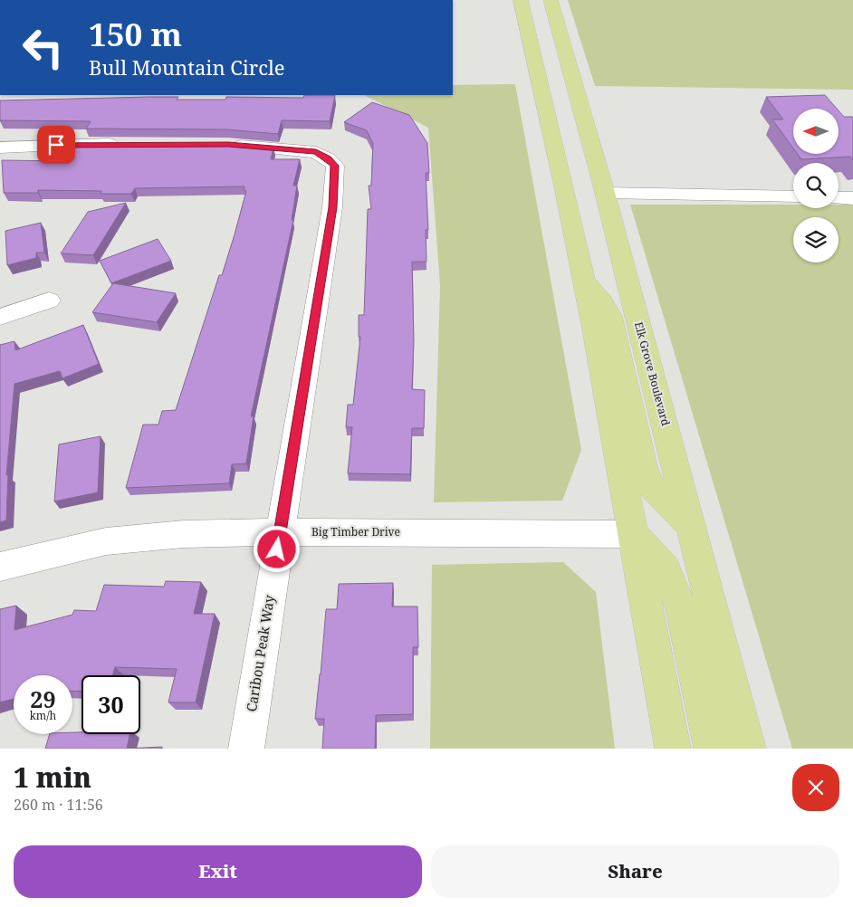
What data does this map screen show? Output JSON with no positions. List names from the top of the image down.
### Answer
{
  "streets": {
    "main road": ["Elk Grove Boulevard"],
    "street": ["Big Timber Drive", "Caribou Peak Way"]
  },
  "crossings": [
    ["Big Timber Drive", "Caribou Peak Way"]
  ],
  "north": "left",
  "page": {
    "turn": ["150 m", "Bull Mountain Circle"],
    "speed": "29 km/h",
    "limit": "30",
    "heading": ["1 min", "260 m · 11:56"],
    "buttons": ["Exit", "Share"]
  }
}
